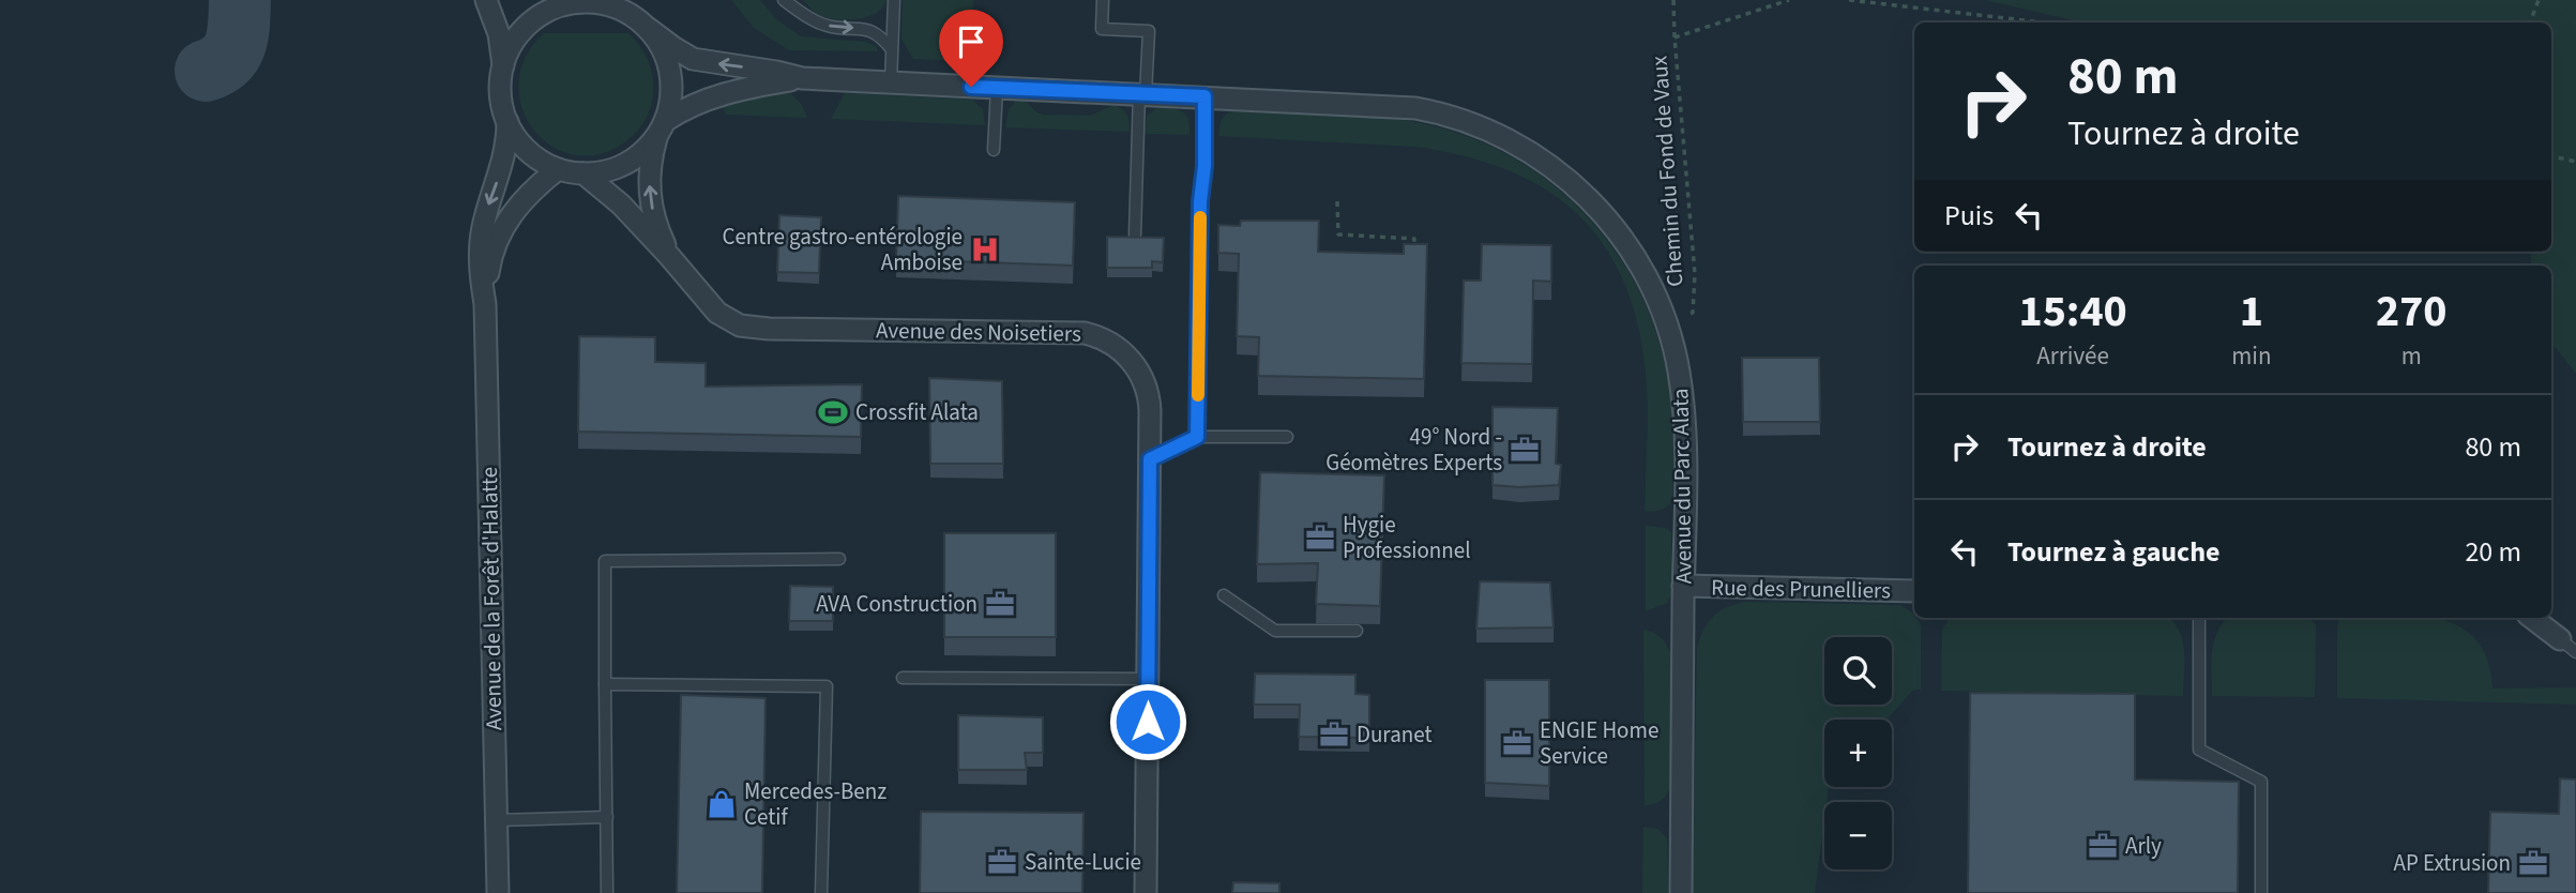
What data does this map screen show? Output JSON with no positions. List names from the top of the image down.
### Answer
{
  "streets": {
    "street": [
      "Avenue des Noisetiers",
      "Avenue du Parc Alata",
      "Rue des Prunelliers",
      "Avenue de la Forêt d'Halatte"
    ],
    "path": ["Chemin du Fond de Vaux"]
  },
  "crossings": [
    ["Chemin du Fond de Vaux", "Avenue du Parc Alata"],
    ["Avenue des Noisetiers", "Avenue du Parc Alata"],
    ["Avenue des Noisetiers", "Avenue de la Forêt d'Halatte"],
    ["Avenue du Parc Alata", "Rue des Prunelliers"],
    ["Avenue du Parc Alata", "Avenue de la Forêt d'Halatte"]
  ],
  "places": {
    "hospital": ["Centre gastro-entérologie Amboise"],
    "sports": ["Crossfit Alata"],
    "office": [
      "49° Nord - Géomètres Experts",
      "Hygie Professionnel",
      "AVA Construction",
      "Duranet",
      "ENGIE Home Service",
      "Arly",
      "Sainte-Lucie",
      "AP Extrusion"
    ],
    "shop": ["Mercedes-Benz Cetif"]
  },
  "page": {
    "turn": ["80 m", "Tournez à droite"],
    "then": "Puis",
    "eta": [
      "15:40",
      "Arrivée",
      "1",
      "min",
      "270",
      "m"
    ],
    "list": [
      {
        "name": "Tournez à droite",
        "value": "80 m"
      },
      {
        "name": "Tournez à gauche",
        "value": "20 m"
      }
    ],
    "map_buttons": ["+", "−"]
  }
}
